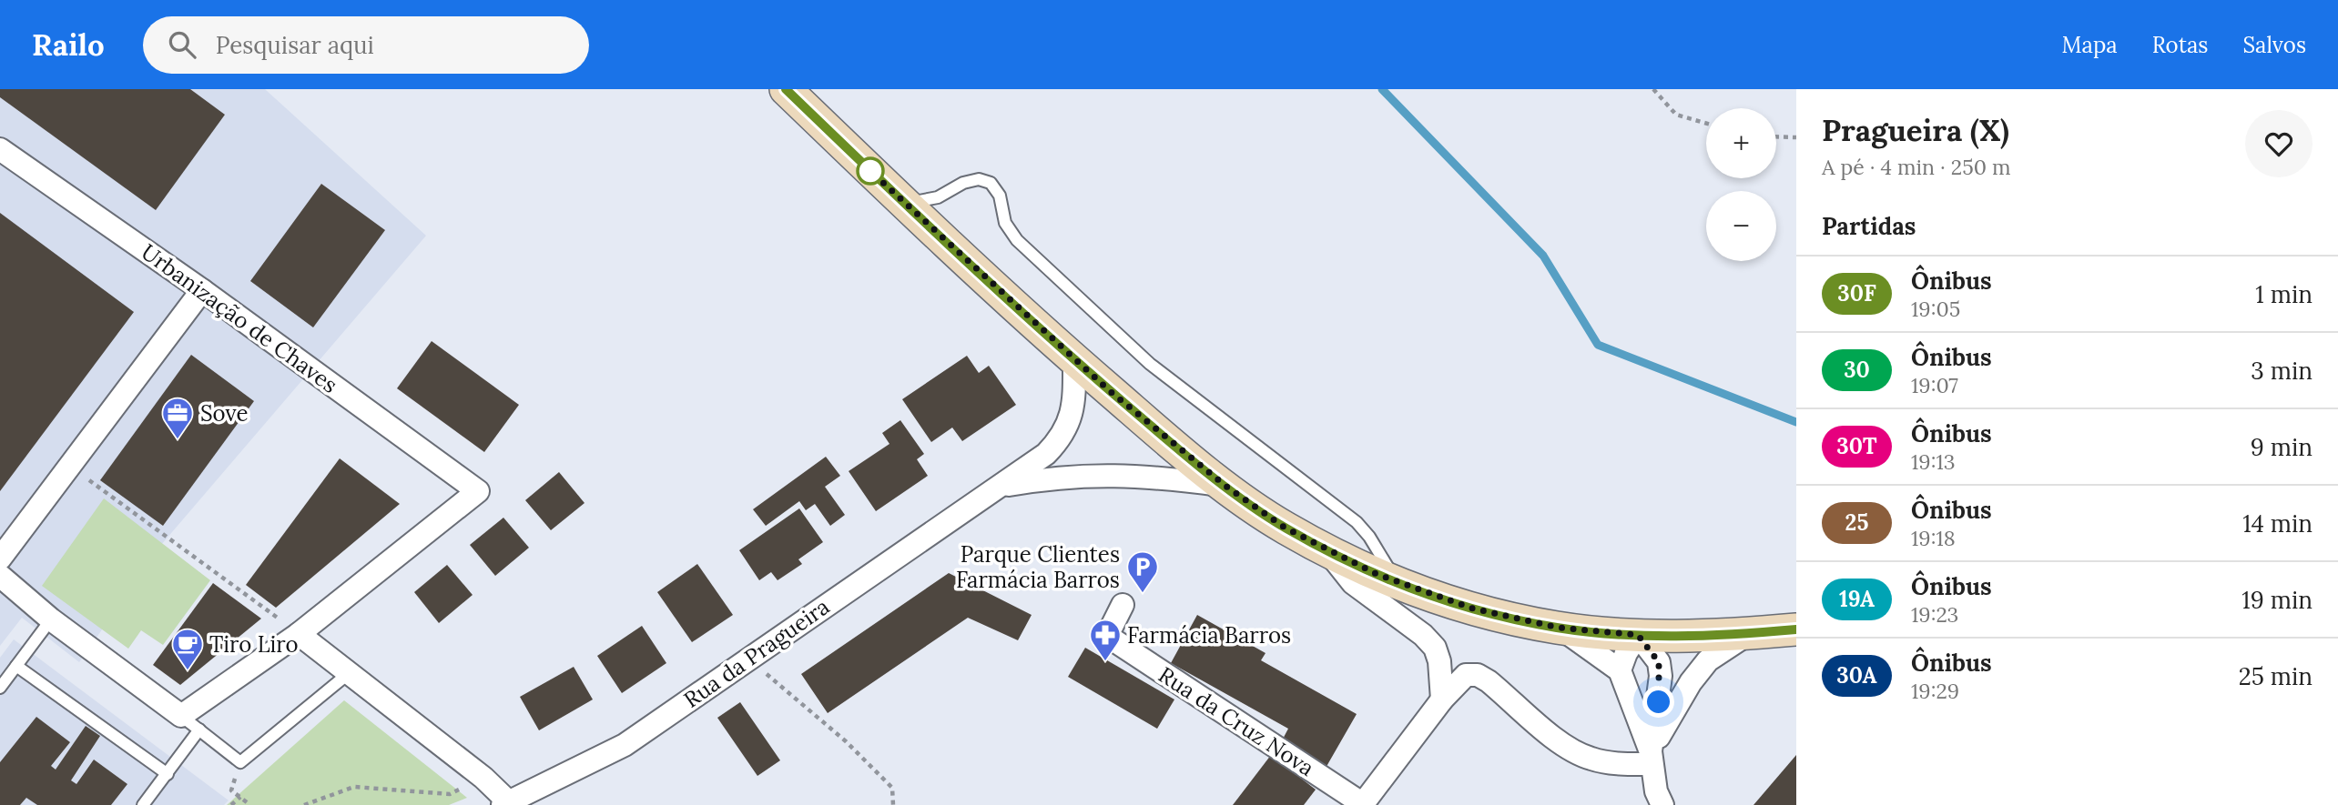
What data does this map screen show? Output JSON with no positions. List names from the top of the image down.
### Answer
{
  "streets": {
    "street": ["Urbanização de Chaves", "Rua da Pragueira", "Rua da Cruz Nova"]
  },
  "places": {
    "office": ["Sove"],
    "parking": ["Parque Clientes Farmácia Barros"],
    "pharmacy": ["Farmácia Barros"],
    "cafe": ["Tiro Liro"]
  },
  "lines": ["bus line 30F"],
  "page": {
    "header": "Railo",
    "search": "Pesquisar aqui",
    "nav": ["Mapa", "Rotas", "Salvos"],
    "heading": [
      ["Pragueira (X)", "A pé · 4 min · 250 m"],
      "Partidas"
    ],
    "map_buttons": ["+", "−"],
    "list": [
      {
        "mark": "30F",
        "name": "Ônibus",
        "note": "19:05",
        "value": "1 min"
      },
      {
        "mark": "30",
        "name": "Ônibus",
        "note": "19:07",
        "value": "3 min"
      },
      {
        "mark": "30T",
        "name": "Ônibus",
        "note": "19:13",
        "value": "9 min"
      },
      {
        "mark": "25",
        "name": "Ônibus",
        "note": "19:18",
        "value": "14 min"
      },
      {
        "mark": "19A",
        "name": "Ônibus",
        "note": "19:23",
        "value": "19 min"
      },
      {
        "mark": "30A",
        "name": "Ônibus",
        "note": "19:29",
        "value": "25 min"
      }
    ]
  }
}
